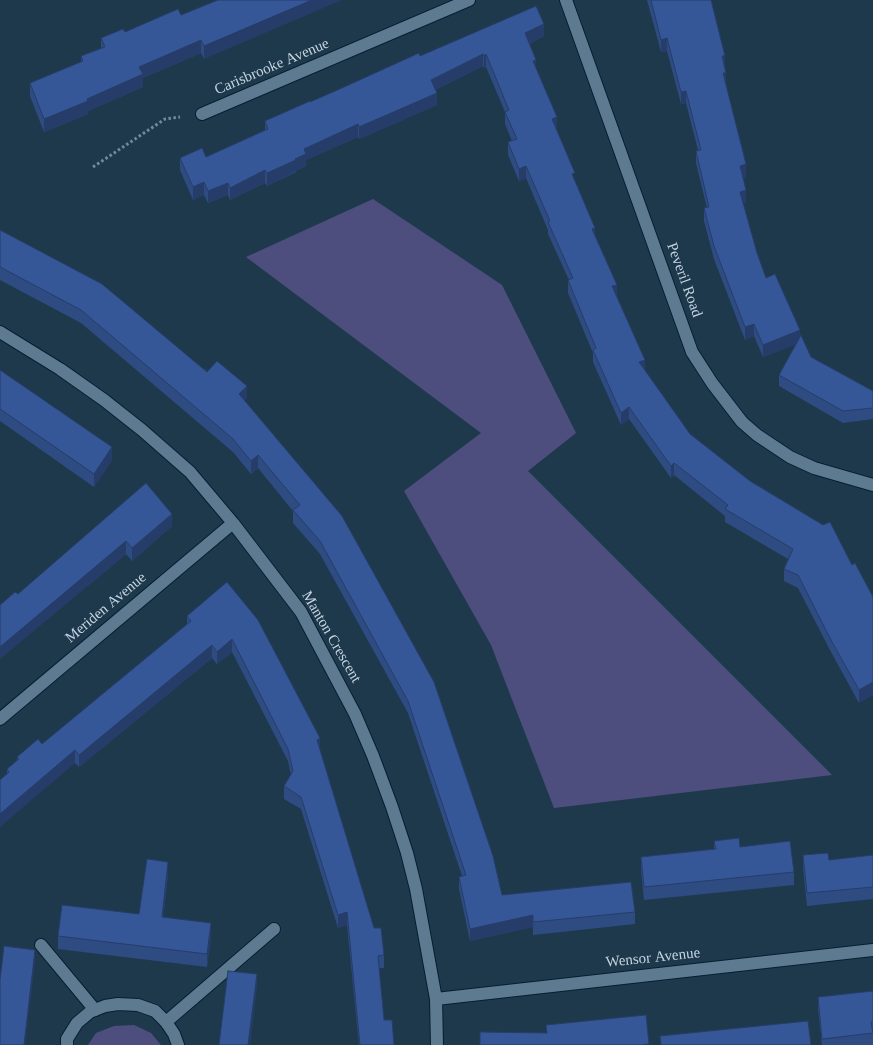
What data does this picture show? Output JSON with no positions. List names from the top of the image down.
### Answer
{
  "streets": {
    "street": [
      "Carisbrooke Avenue",
      "Peveril Road",
      "Meriden Avenue",
      "Manton Crescent",
      "Wensor Avenue"
    ]
  },
  "crossings": [
    ["Meriden Avenue", "Manton Crescent"],
    ["Manton Crescent", "Wensor Avenue"]
  ]
}
